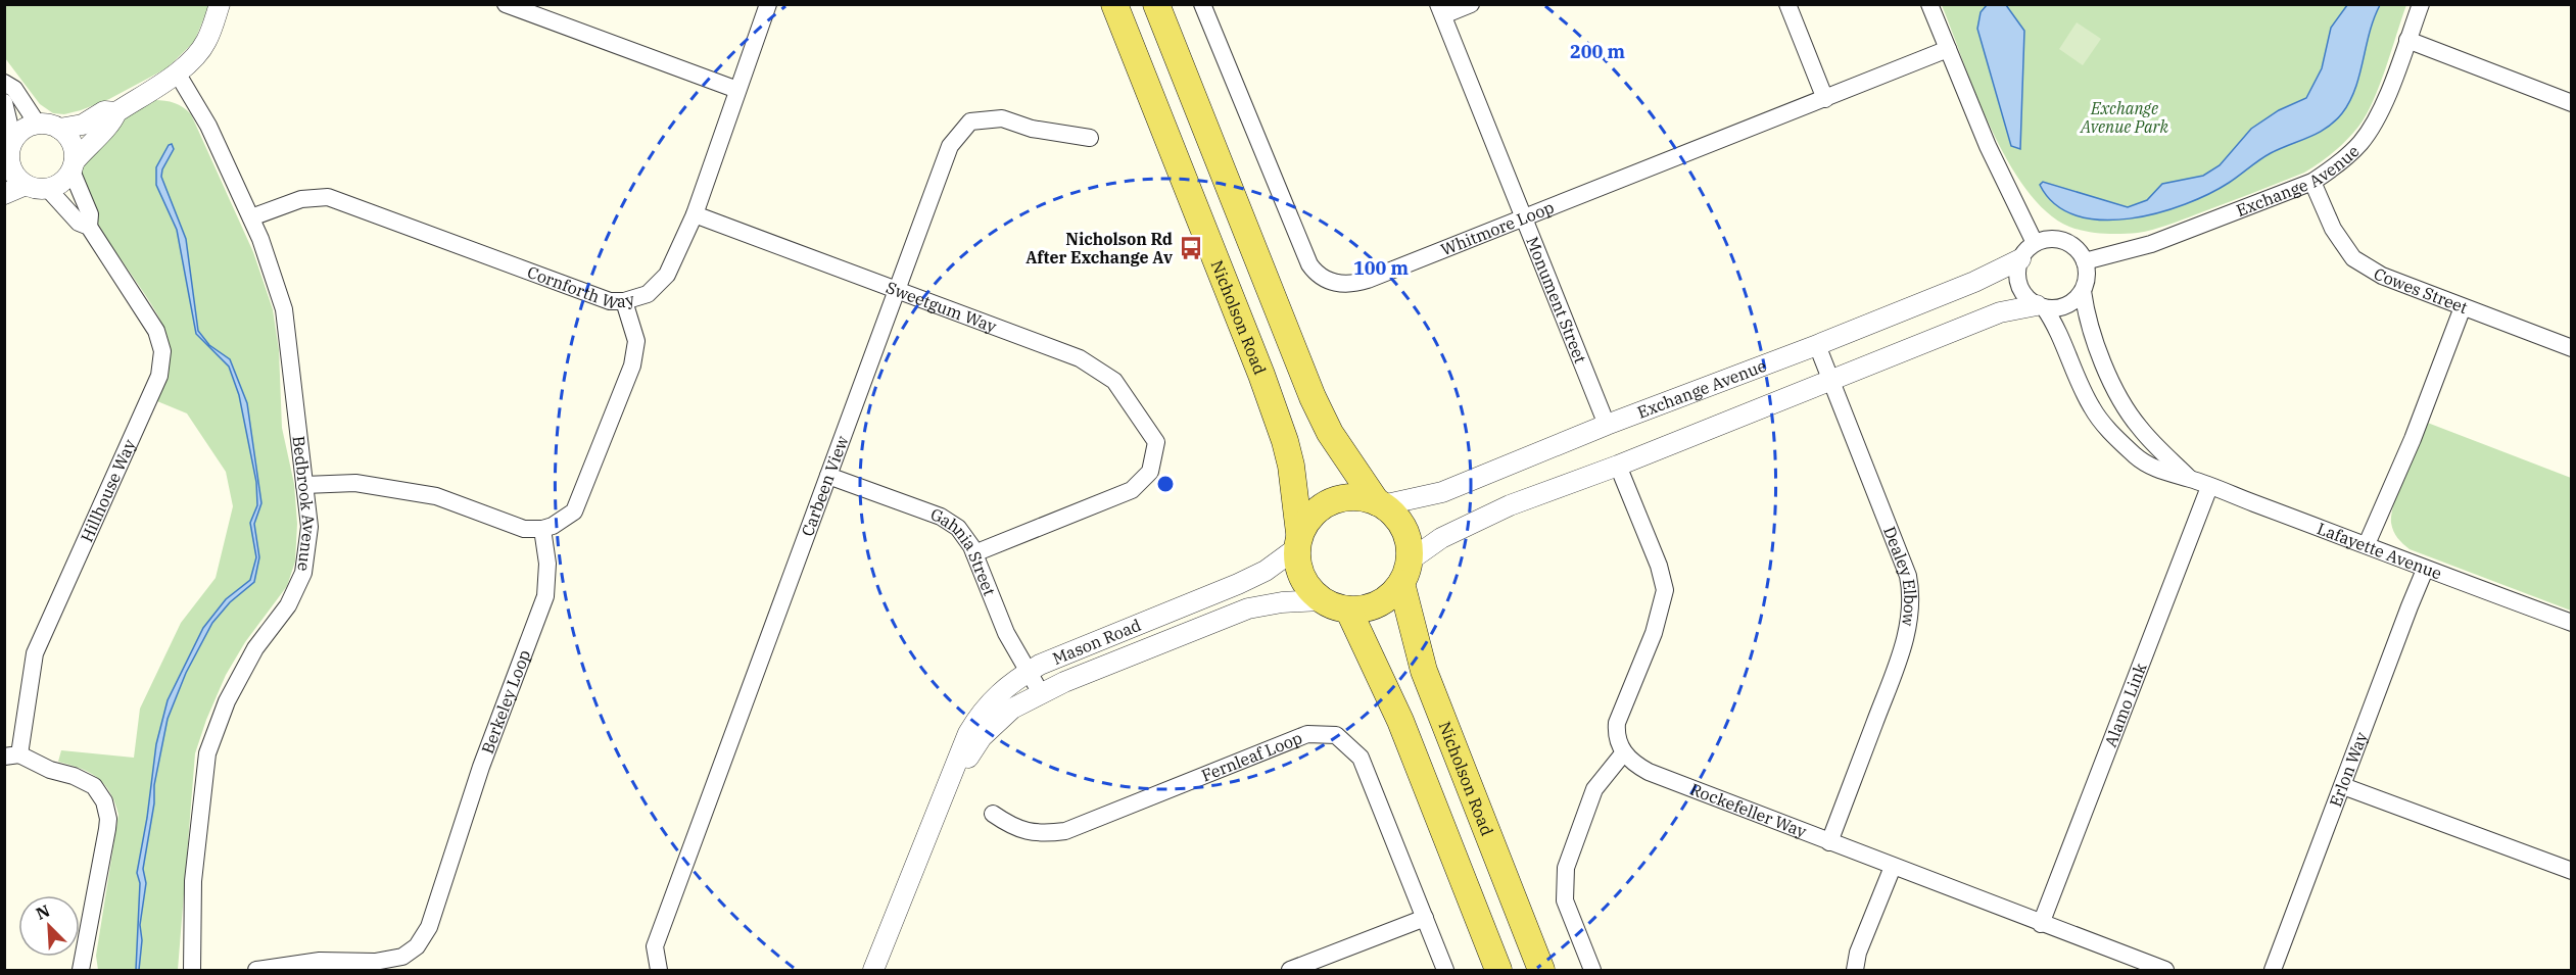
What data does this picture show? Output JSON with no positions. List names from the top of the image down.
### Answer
{
  "streets": {
    "main road": ["Nicholson Road"],
    "street": [
      "Exchange Avenue",
      "Whitmore Loop",
      "Cornforth Way",
      "Cowes Street",
      "Monument Street",
      "Sweetgum Way",
      "Carbeen View",
      "Hillhouse Way",
      "Bedbrook Avenue",
      "Lafayette Avenue",
      "Gahnia Street",
      "Dealey Elbow",
      "Mason Road",
      "Berkeley Loop",
      "Alamo Link",
      "Fernleaf Loop",
      "Erlon Way",
      "Rockefeller Way"
    ]
  },
  "crossings": [
    ["Exchange Avenue", "Cowes Street"],
    ["Exchange Avenue", "Monument Street"],
    ["Exchange Avenue", "Nicholson Road"],
    ["Exchange Avenue", "Lafayette Avenue"],
    ["Exchange Avenue", "Dealey Elbow"],
    ["Exchange Avenue", "Mason Road"],
    ["Whitmore Loop", "Monument Street"],
    ["Cornforth Way", "Sweetgum Way"],
    ["Cornforth Way", "Bedbrook Avenue"],
    ["Sweetgum Way", "Carbeen View"],
    ["Sweetgum Way", "Gahnia Street"],
    ["Nicholson Road", "Mason Road"],
    ["Carbeen View", "Gahnia Street"],
    ["Lafayette Avenue", "Alamo Link"],
    ["Lafayette Avenue", "Erlon Way"],
    ["Gahnia Street", "Mason Road"],
    ["Dealey Elbow", "Rockefeller Way"],
    ["Alamo Link", "Rockefeller Way"]
  ],
  "parks": ["Exchange Avenue Park"],
  "places": {
    "bus stop": ["Nicholson Rd After Exchange Av"]
  },
  "north": "top left",
  "rings": ["200 m", "100 m"]
}
